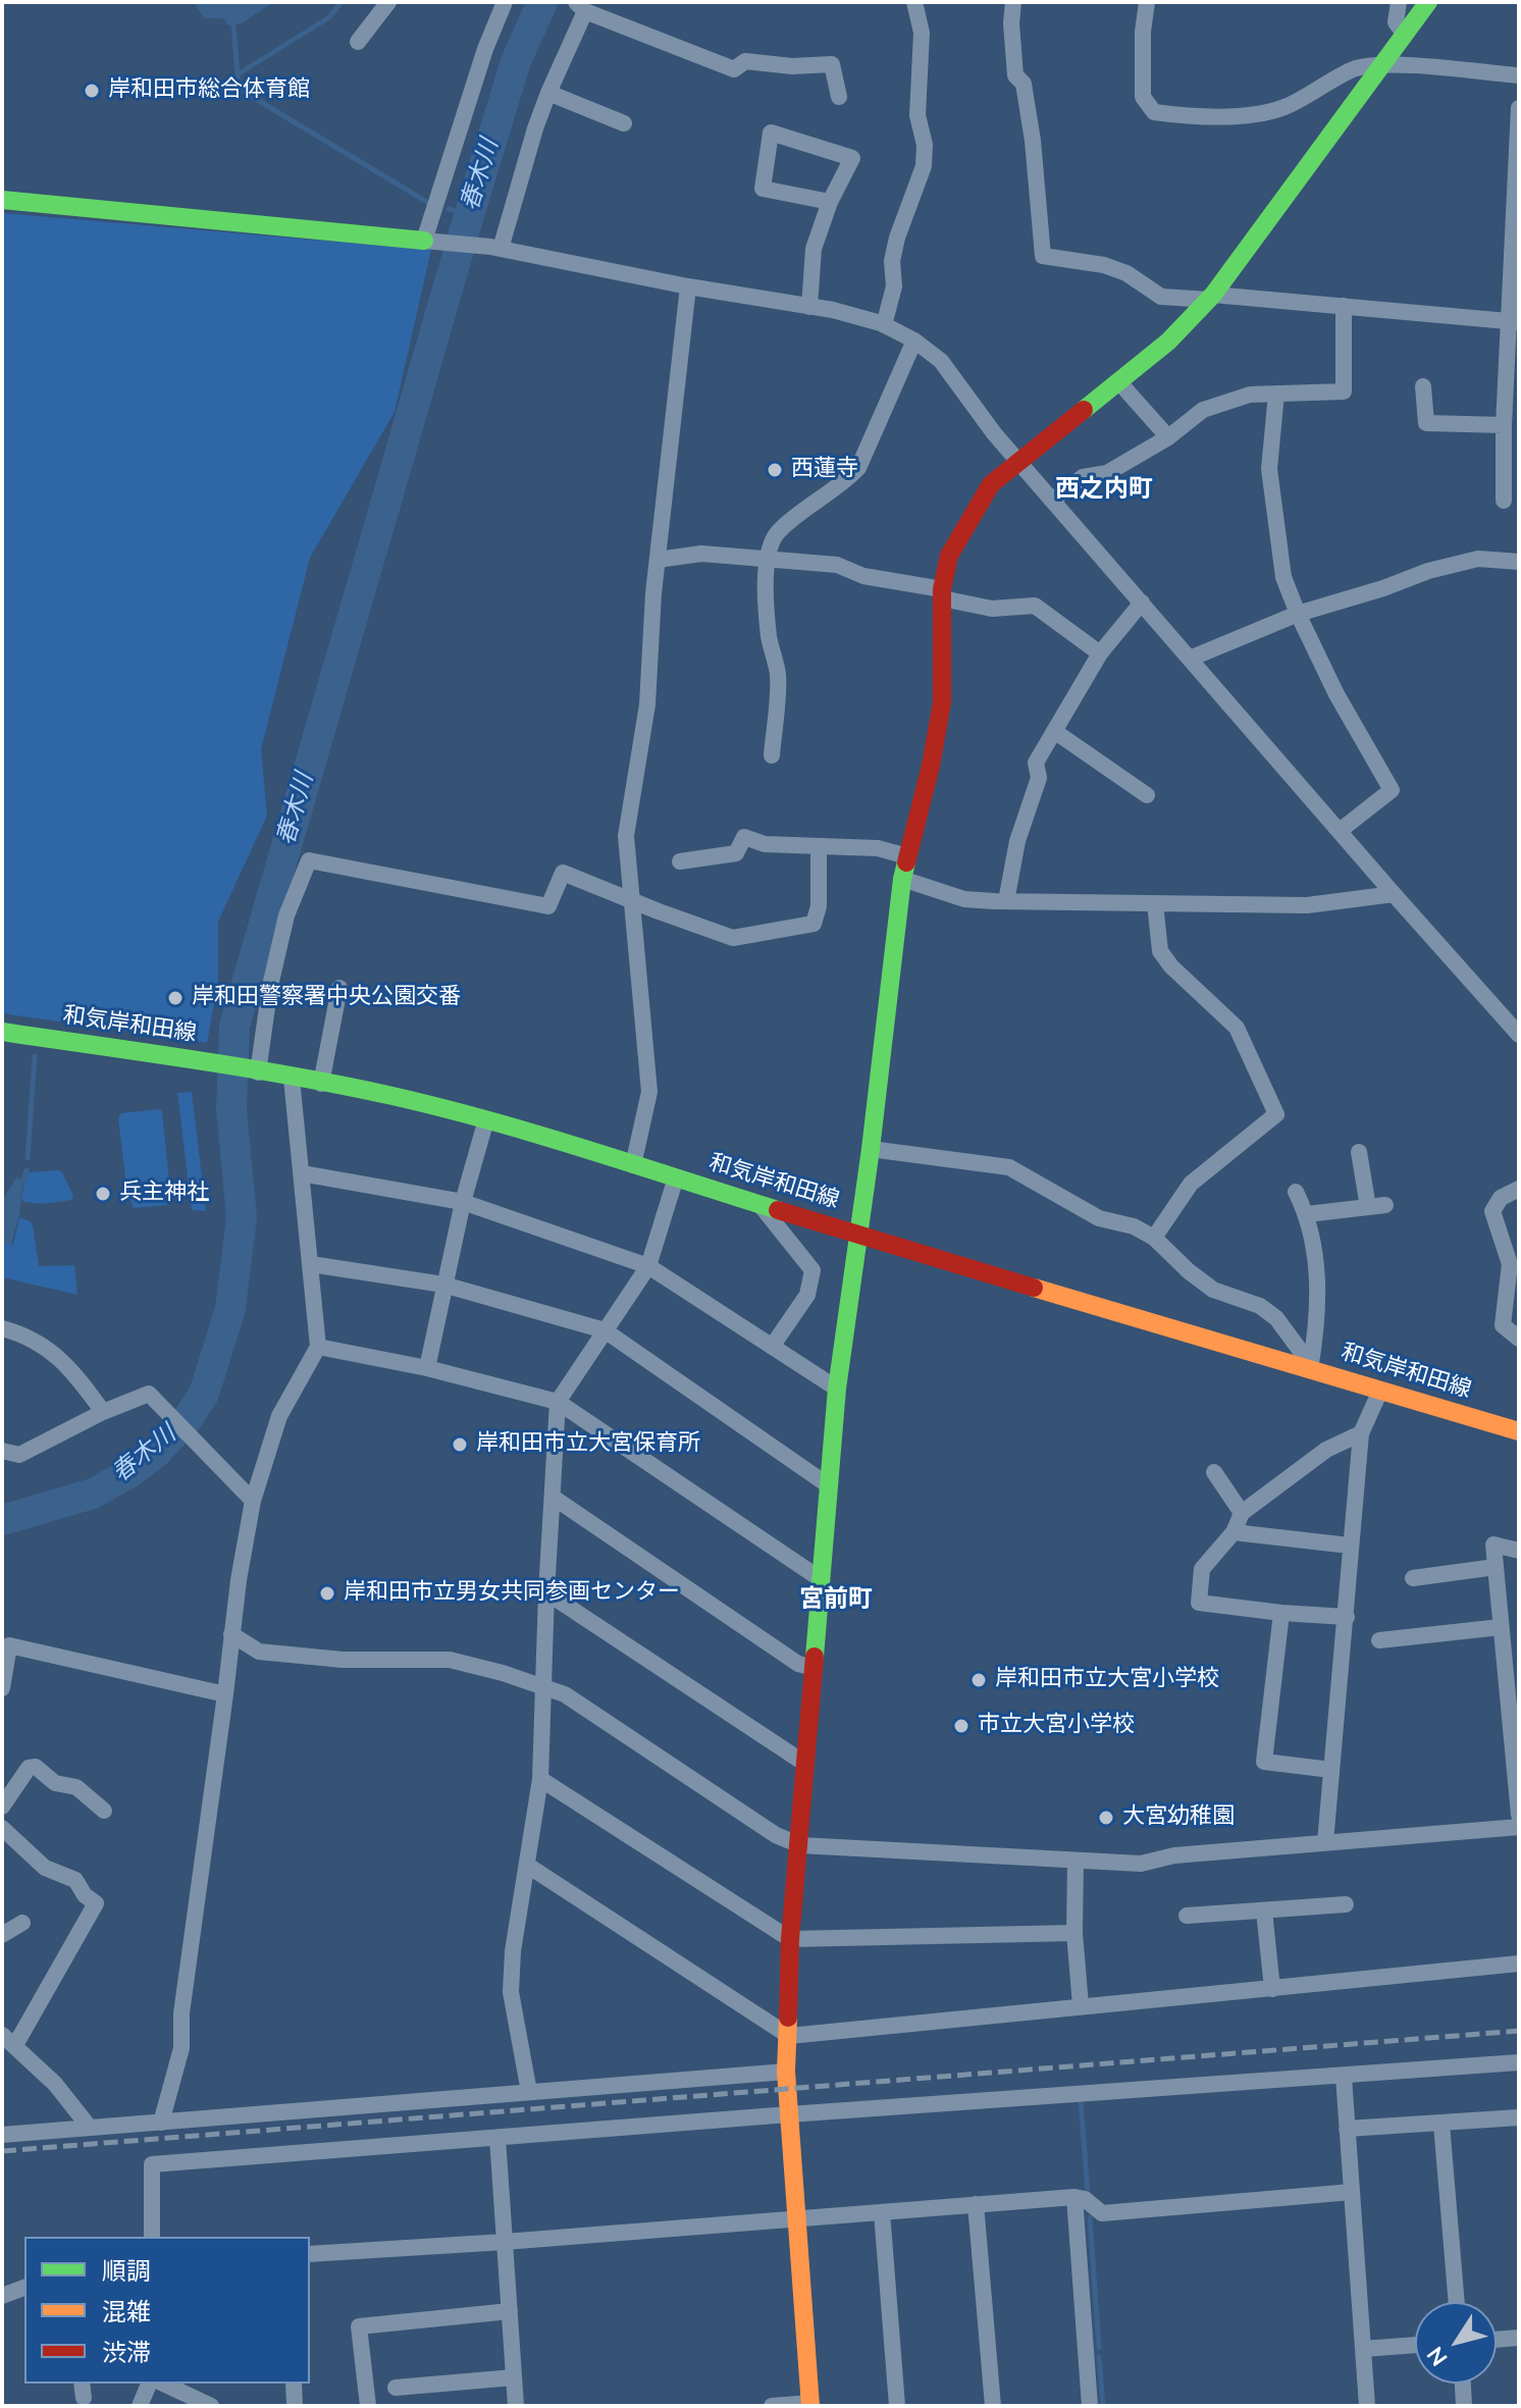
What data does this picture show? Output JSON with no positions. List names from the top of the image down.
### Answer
{
  "streets": {
    "street": ["和気岸和田線"]
  },
  "districts": ["西之内町", "宮前町"],
  "water": ["春木川"],
  "places": [
    "岸和田市総合体育館",
    "西蓮寺",
    "岸和田警察署中央公園交番",
    "兵主神社",
    "岸和田市立大宮保育所",
    "岸和田市立男女共同参画センター",
    "岸和田市立大宮小学校",
    "市立大宮小学校",
    "大宮幼稚園"
  ],
  "legend": ["順調", "混雑", "渋滞"],
  "north": "bottom left"
}
